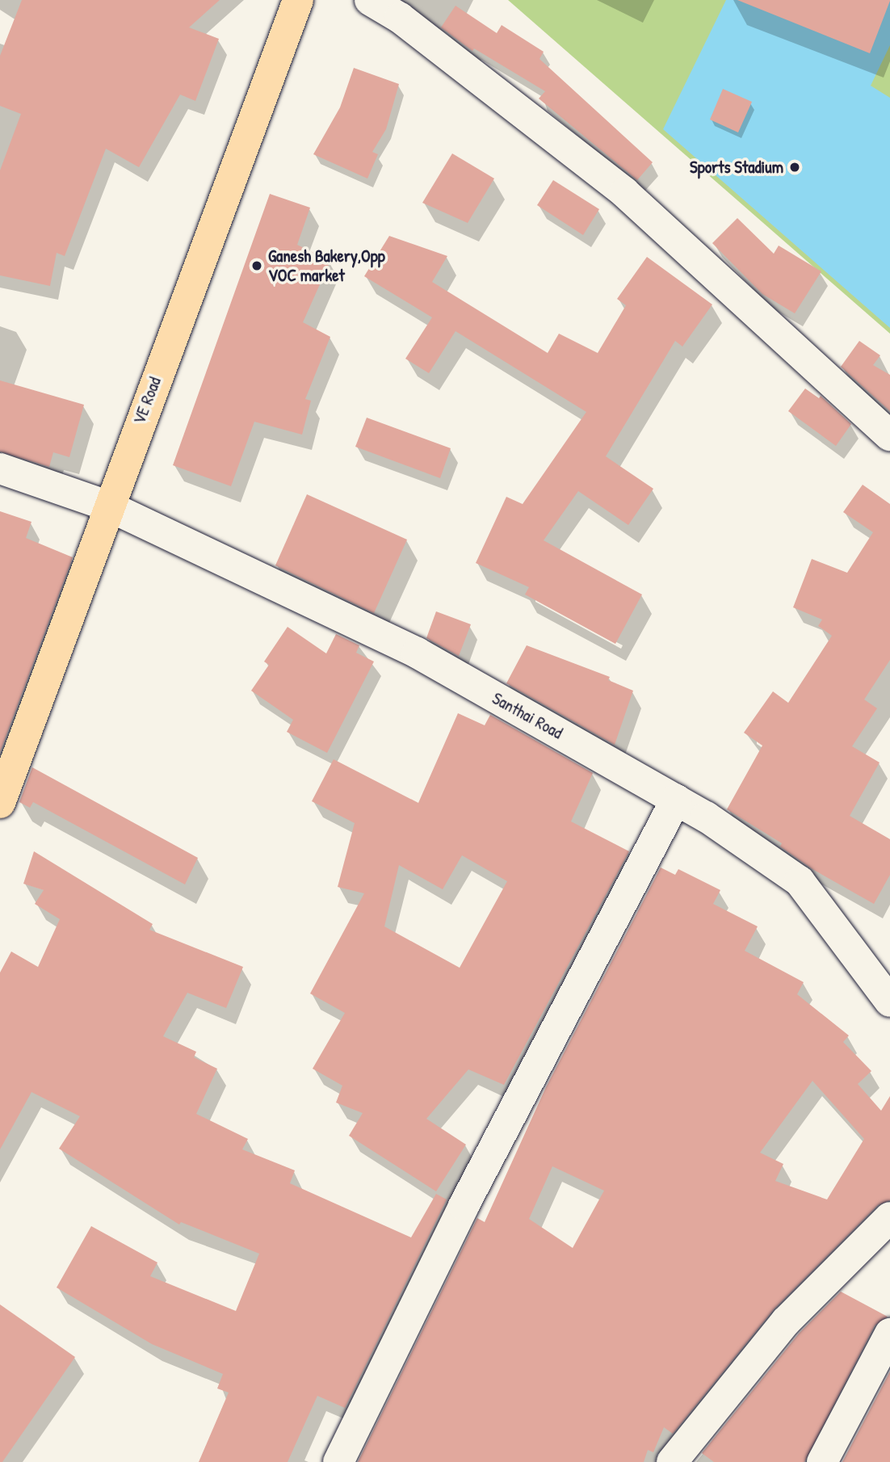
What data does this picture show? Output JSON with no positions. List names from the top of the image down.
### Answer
{
  "streets": {
    "main road": ["VE Road"],
    "street": ["Santhai Road"]
  },
  "crossings": [
    ["VE Road", "Santhai Road"]
  ],
  "places": ["Sports Stadium", "Ganesh Bakery,Opp VOC market"]
}
